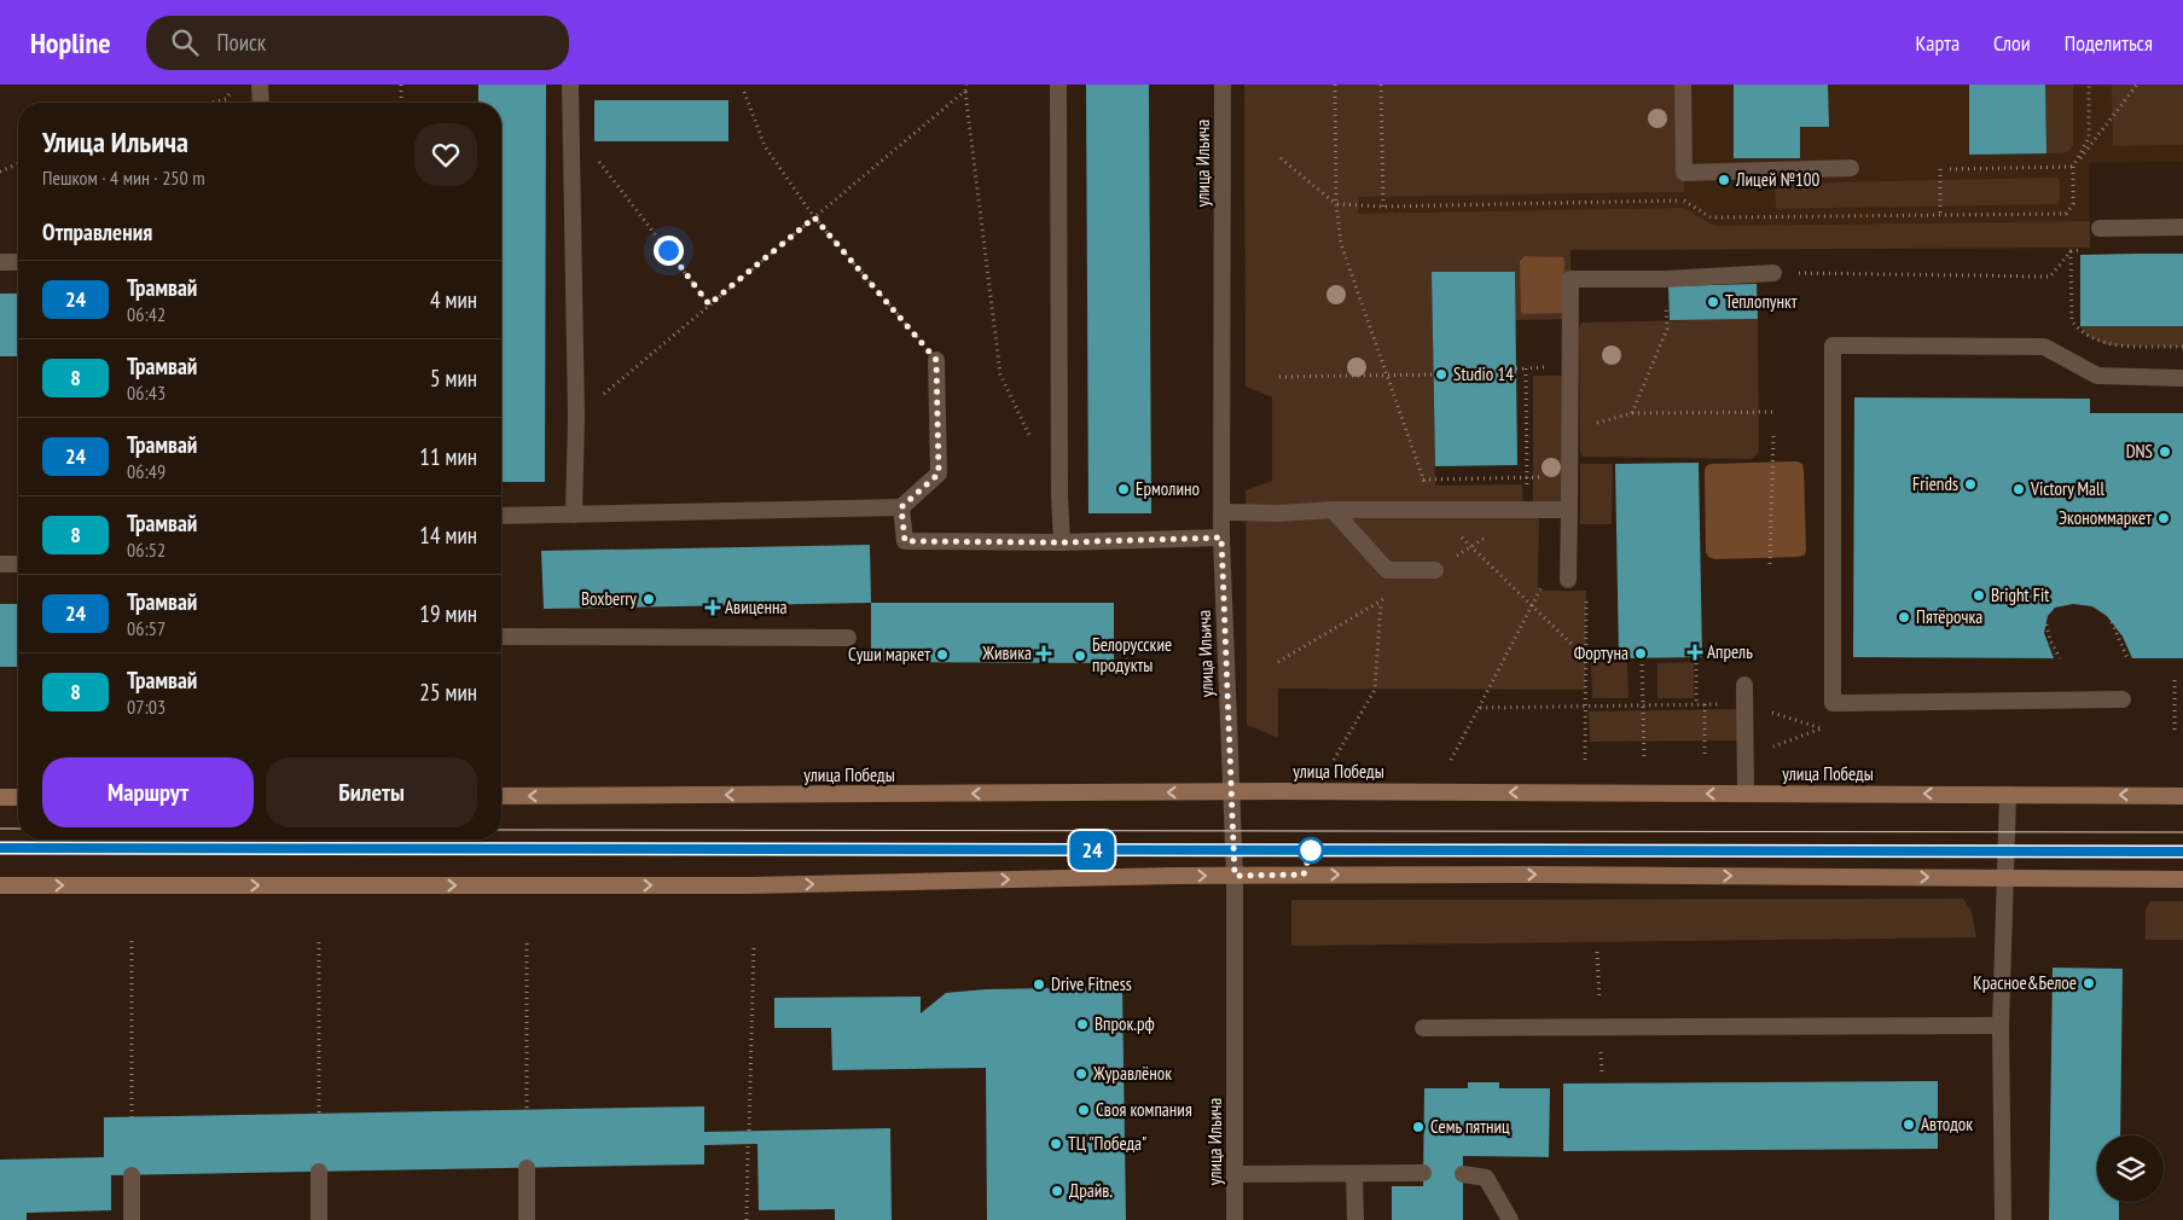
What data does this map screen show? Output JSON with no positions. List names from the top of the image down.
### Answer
{
  "streets": {
    "main road": ["улица Победы"],
    "street": ["улица Ильича"]
  },
  "crossings": [
    ["улица Ильича", "улица Победы"]
  ],
  "places": {
    "other": [
      "Лицей №100",
      "Теплопункт",
      "Studio 14",
      "DNS",
      "Friends",
      "Ермолино",
      "Victory Mall",
      "Экономмаркет",
      "Bright Fit",
      "Boxberry",
      "Пятёрочка",
      "Фортуна",
      "Суши маркет",
      "Белорусские продукты",
      "Красное&Белое",
      "Drive Fitness",
      "Впрок.рф",
      "Журавлёнок",
      "Своя компания",
      "Автодок",
      "Семь пятниц",
      "ТЦ \"Победа\"",
      "Драйв."
    ],
    "health": ["Авиценна", "Апрель", "Живика"]
  },
  "lines": ["tram line 24"],
  "page": {
    "header": "Hopline",
    "search": "Поиск",
    "nav": ["Карта", "Слои", "Поделиться"],
    "on_map": "24",
    "heading": [
      ["Улица Ильича", "Пешком · 4 мин · 250 m"],
      "Отправления"
    ],
    "list": [
      {
        "mark": "24",
        "name": "Трамвай",
        "note": "06:42",
        "value": "4 мин"
      },
      {
        "mark": "8",
        "name": "Трамвай",
        "note": "06:43",
        "value": "5 мин"
      },
      {
        "mark": "24",
        "name": "Трамвай",
        "note": "06:49",
        "value": "11 мин"
      },
      {
        "mark": "8",
        "name": "Трамвай",
        "note": "06:52",
        "value": "14 мин"
      },
      {
        "mark": "24",
        "name": "Трамвай",
        "note": "06:57",
        "value": "19 мин"
      },
      {
        "mark": "8",
        "name": "Трамвай",
        "note": "07:03",
        "value": "25 мин"
      }
    ],
    "buttons": ["Маршрут", "Билеты"]
  }
}
